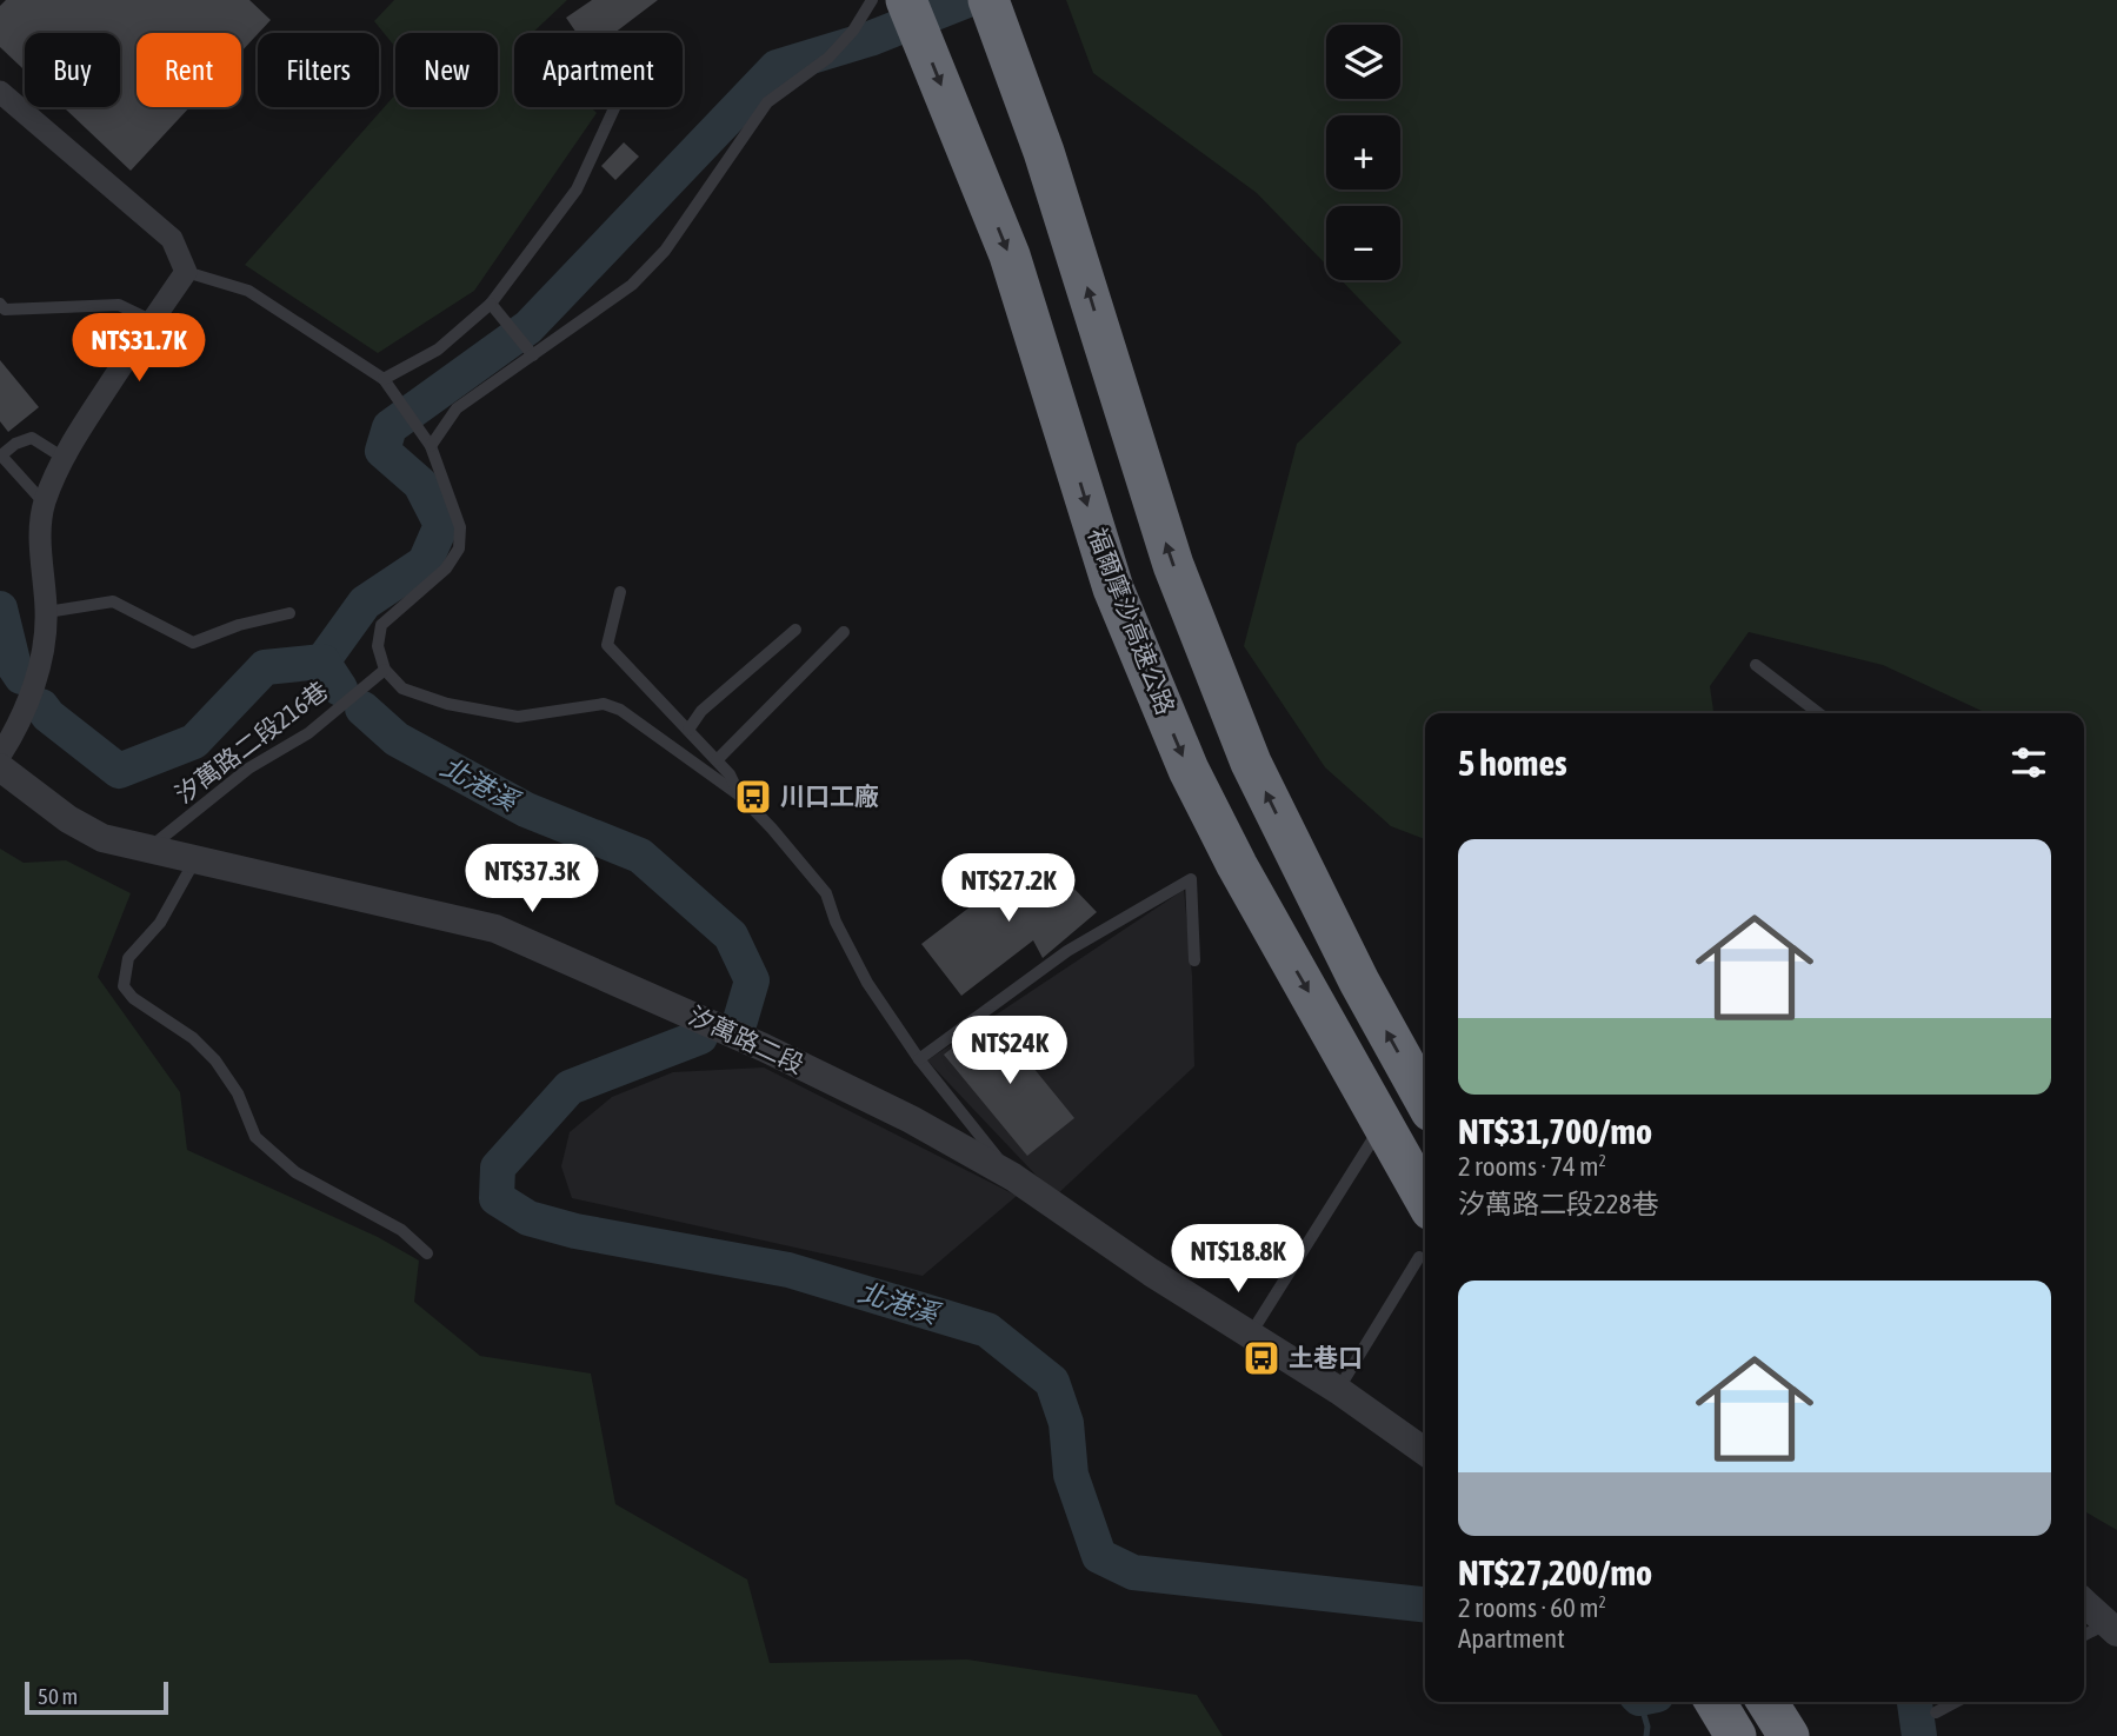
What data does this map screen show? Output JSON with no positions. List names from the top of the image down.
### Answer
{
  "streets": {
    "highway": ["福爾摩沙高速公路"],
    "street": ["汐萬路二段"],
    "lane": ["汐萬路二段216巷"]
  },
  "crossings": [
    ["汐萬路二段216巷", "汐萬路二段"]
  ],
  "water": ["北港溪"],
  "places": {
    "bus stop": ["川口工廠", "土巷口"]
  },
  "scale_bar": "50 m",
  "page": {
    "map_buttons": ["+", "−"],
    "chip": [
      "Buy",
      "Rent",
      "Filters",
      "New",
      "Apartment"
    ],
    "price": [
      "NT$31.7K",
      "NT$37.3K",
      "NT$27.2K",
      "NT$24K",
      "NT$18.8K"
    ],
    "heading": "5 homes",
    "list": [
      {
        "name": "NT$31,700/mo",
        "note": "2 rooms · 74 m² · 汐萬路二段228巷"
      },
      {
        "name": "NT$27,200/mo",
        "note": "2 rooms · 60 m² · Apartment"
      }
    ],
    "scale": "50 m"
  }
}
